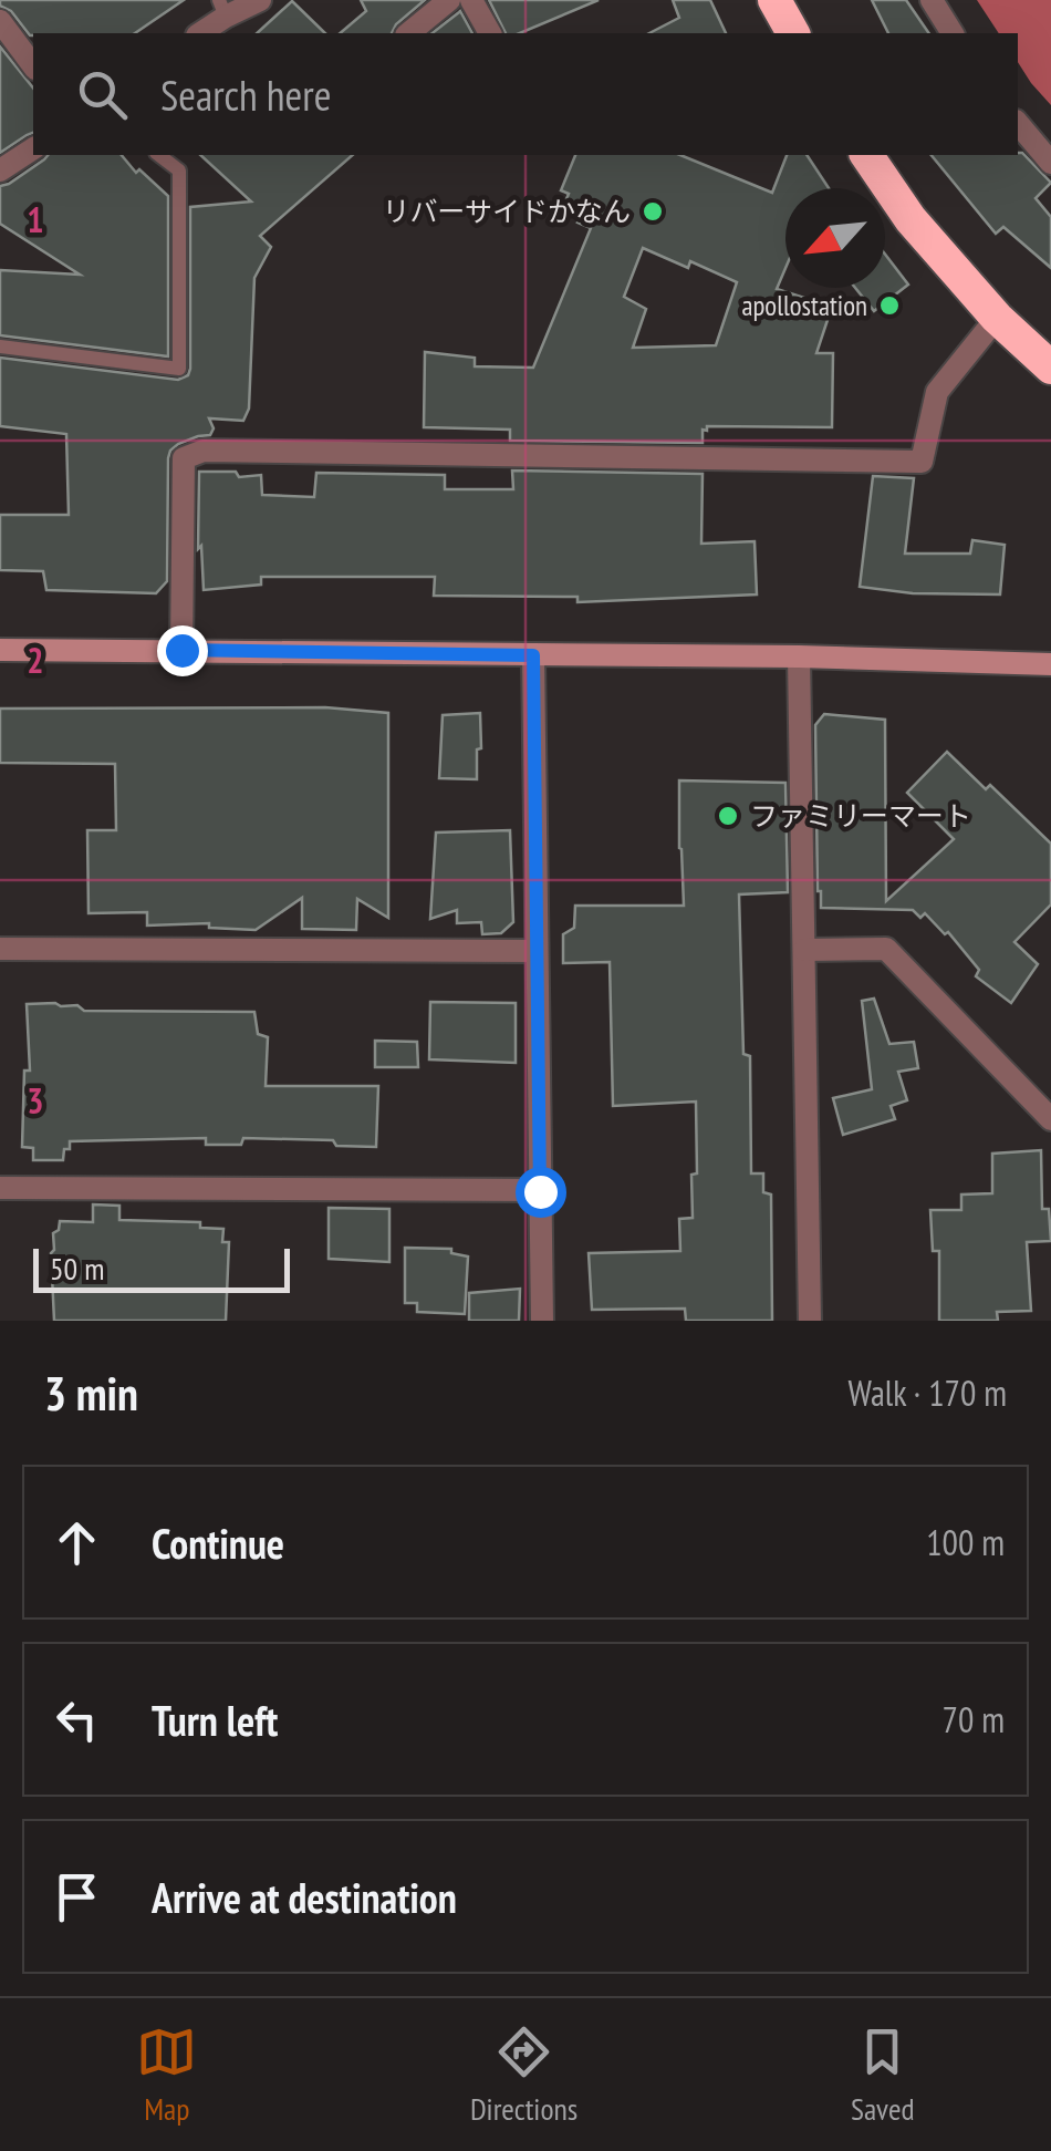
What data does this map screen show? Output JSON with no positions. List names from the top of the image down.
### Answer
{
  "places": ["リバーサイドかなん", "apollostation", "ファミリーマート"],
  "scale_bar": "50 m",
  "north": "bottom left",
  "page": {
    "search": "Search here",
    "scale": "50 m",
    "heading": ["3 min", "Walk · 170 m"],
    "list": [
      ["Continue", "100 m"],
      ["Turn left", "70 m"],
      "Arrive at destination"
    ],
    "nav": ["Map", "Directions", "Saved"]
  },
  "grid": {
    "rows": ["1", "2", "3"]
  }
}
